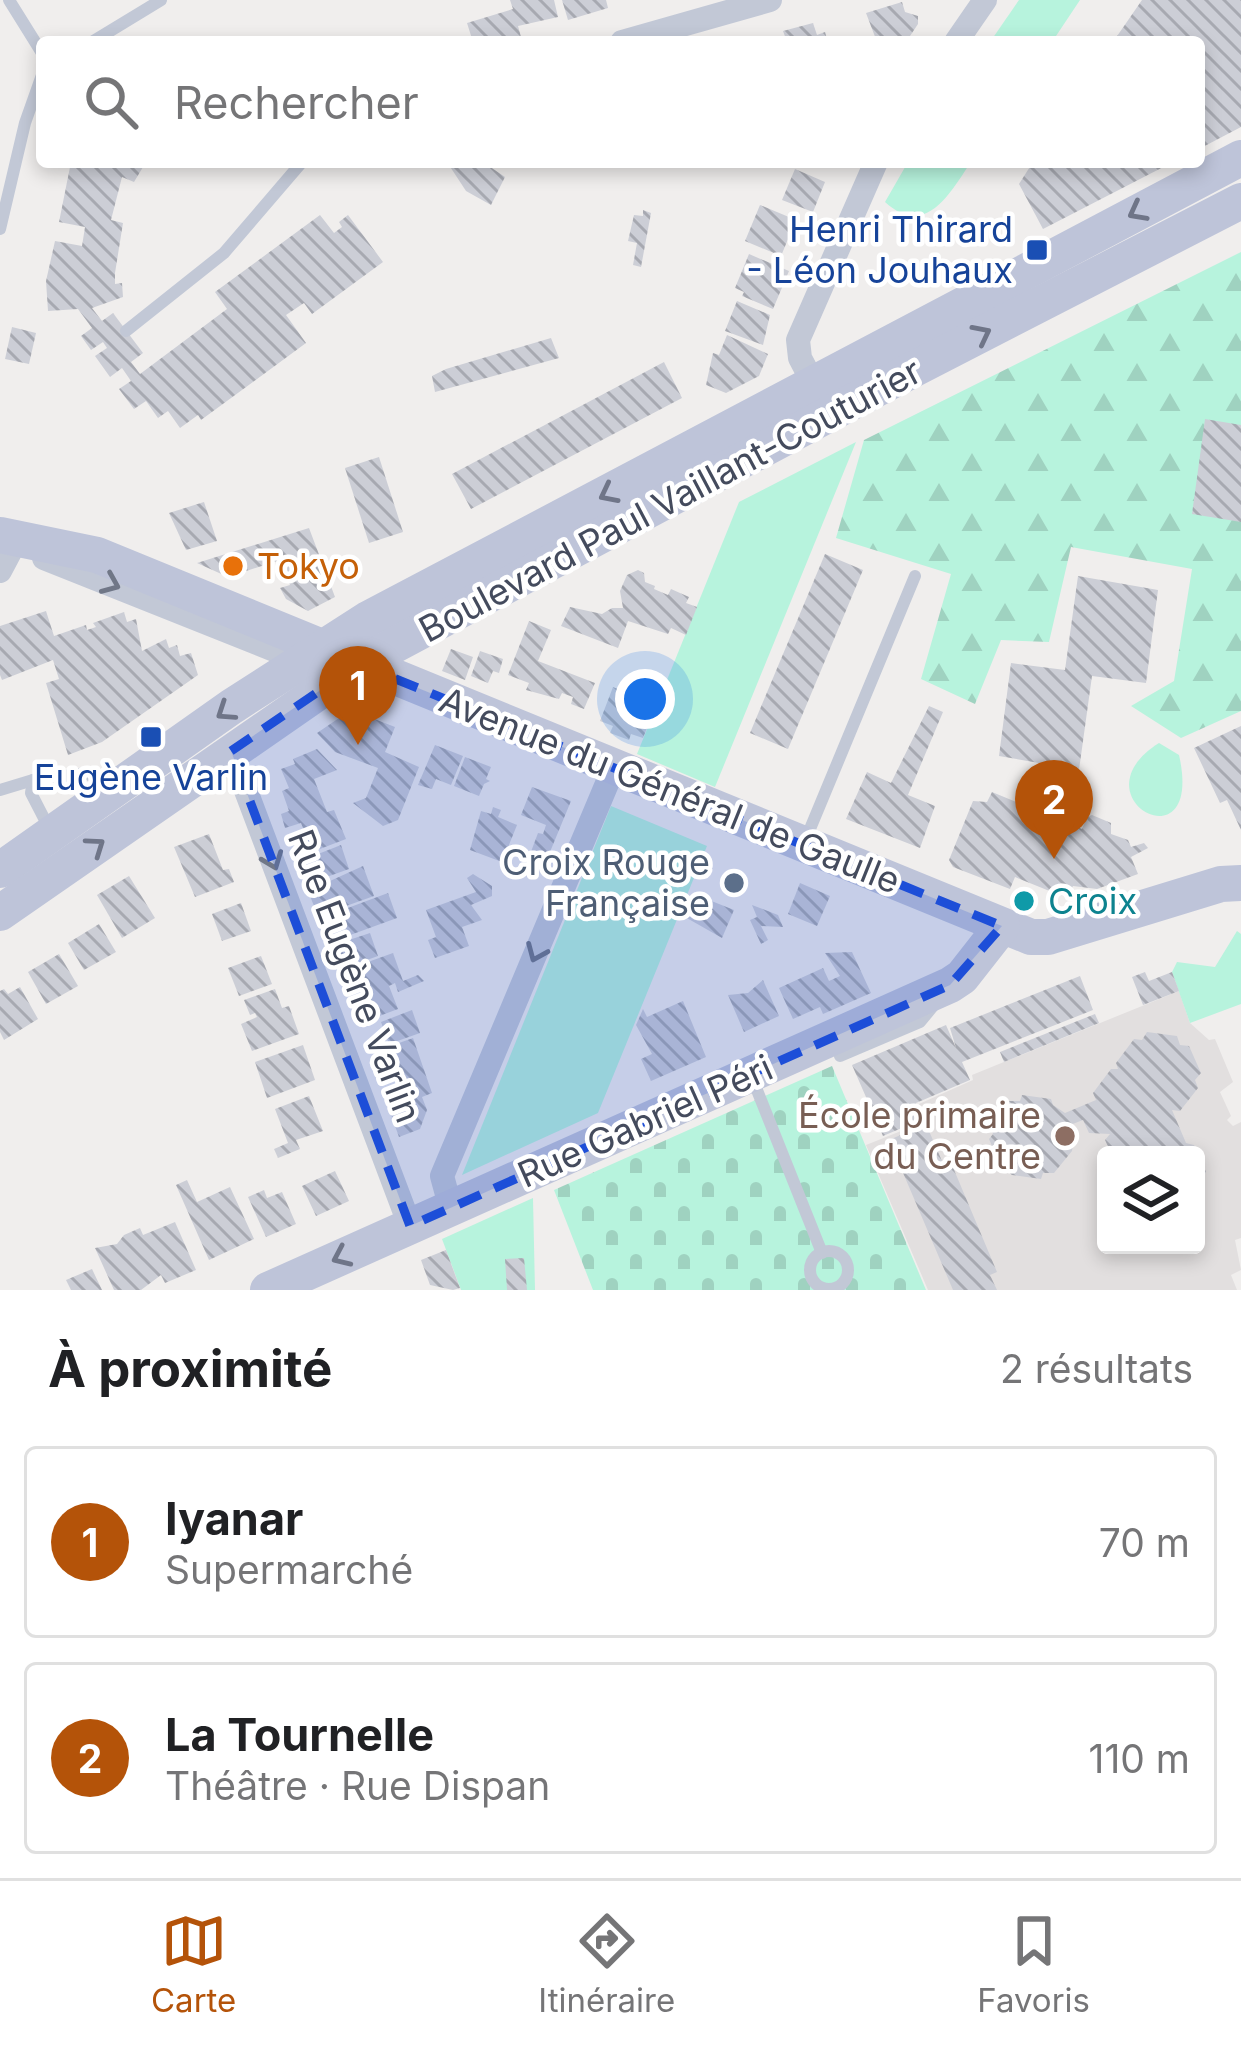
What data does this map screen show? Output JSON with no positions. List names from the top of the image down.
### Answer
{
  "streets": {
    "main road": ["Boulevard Paul Vaillant-Couturier", "Avenue du Général de Gaulle", "Rue Gabriel Péri"],
    "street": ["Rue Eugène Varlin"]
  },
  "crossings": [
    ["Boulevard Paul Vaillant-Couturier", "Avenue du Général de Gaulle"],
    ["Boulevard Paul Vaillant-Couturier", "Rue Eugène Varlin"],
    ["Avenue du Général de Gaulle", "Rue Gabriel Péri"],
    ["Rue Eugène Varlin", "Rue Gabriel Péri"]
  ],
  "one_way": ["Rue Eugène Varlin"],
  "places": {
    "transit": ["Henri Thirard - Léon Jouhaux", "Eugène Varlin"],
    "other": [
      "Tokyo",
      "Croix Rouge Française",
      "Croix",
      "École primaire du Centre"
    ]
  },
  "page": {
    "search": "Rechercher",
    "pins": ["1", "2"],
    "heading": ["À proximité", "2 résultats"],
    "list": [
      {
        "mark": "1",
        "name": "Iyanar",
        "note": "Supermarché",
        "value": "70 m"
      },
      {
        "mark": "2",
        "name": "La Tournelle",
        "note": "Théâtre · Rue Dispan",
        "value": "110 m"
      }
    ],
    "nav": ["Carte", "Itinéraire", "Favoris"]
  }
}
